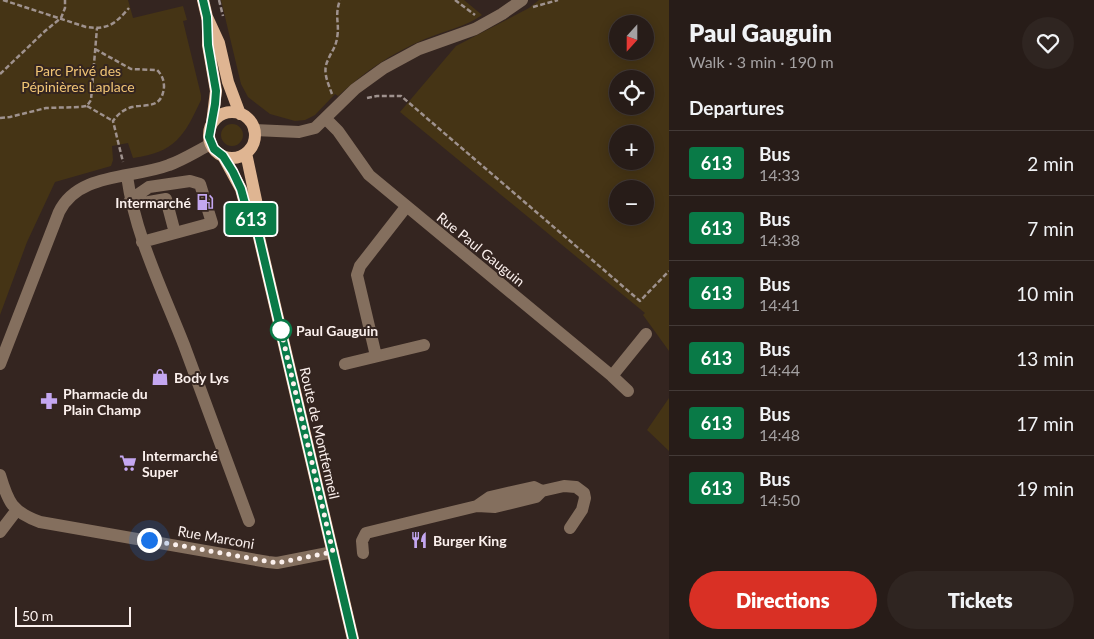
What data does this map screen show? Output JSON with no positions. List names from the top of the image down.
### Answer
{
  "streets": {
    "main road": ["Route de Montfermeil"],
    "street": ["Rue Paul Gauguin", "Rue Marconi"]
  },
  "crossings": [
    ["Route de Montfermeil", "Rue Marconi"]
  ],
  "parks": ["Parc Privé des Pépinières Laplace"],
  "places": {
    "fuel station": ["Intermarché"],
    "other": ["Paul Gauguin"],
    "shop": ["Body Lys"],
    "pharmacy": ["Pharmacie du Plain Champ"],
    "supermarket": ["Intermarché Super"],
    "restaurant": ["Burger King"]
  },
  "lines": ["bus line 613"],
  "scale_bar": "50 m",
  "north": "bottom",
  "page": {
    "on_map": "613",
    "heading": [
      ["Paul Gauguin", "Walk · 3 min · 190 m"],
      "Departures"
    ],
    "map_buttons": ["+", "−"],
    "list": [
      {
        "mark": "613",
        "name": "Bus",
        "note": "14:33",
        "value": "2 min"
      },
      {
        "mark": "613",
        "name": "Bus",
        "note": "14:38",
        "value": "7 min"
      },
      {
        "mark": "613",
        "name": "Bus",
        "note": "14:41",
        "value": "10 min"
      },
      {
        "mark": "613",
        "name": "Bus",
        "note": "14:44",
        "value": "13 min"
      },
      {
        "mark": "613",
        "name": "Bus",
        "note": "14:48",
        "value": "17 min"
      },
      {
        "mark": "613",
        "name": "Bus",
        "note": "14:50",
        "value": "19 min"
      }
    ],
    "buttons": ["Directions", "Tickets"],
    "scale": "50 m"
  }
}
